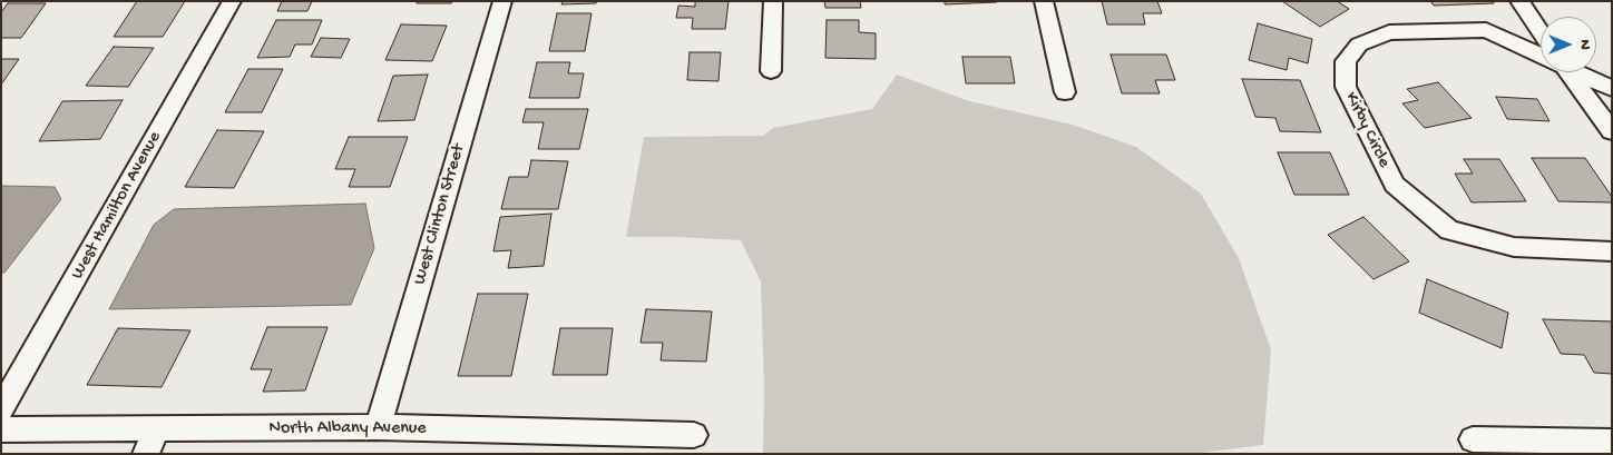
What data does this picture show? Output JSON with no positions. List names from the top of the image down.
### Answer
{
  "streets": {
    "street": [
      "Kirby Circle",
      "West Hamilton Avenue",
      "West Clinton Street",
      "North Albany Avenue"
    ]
  },
  "crossings": [
    ["West Clinton Street", "North Albany Avenue"]
  ],
  "north": "right"
}
